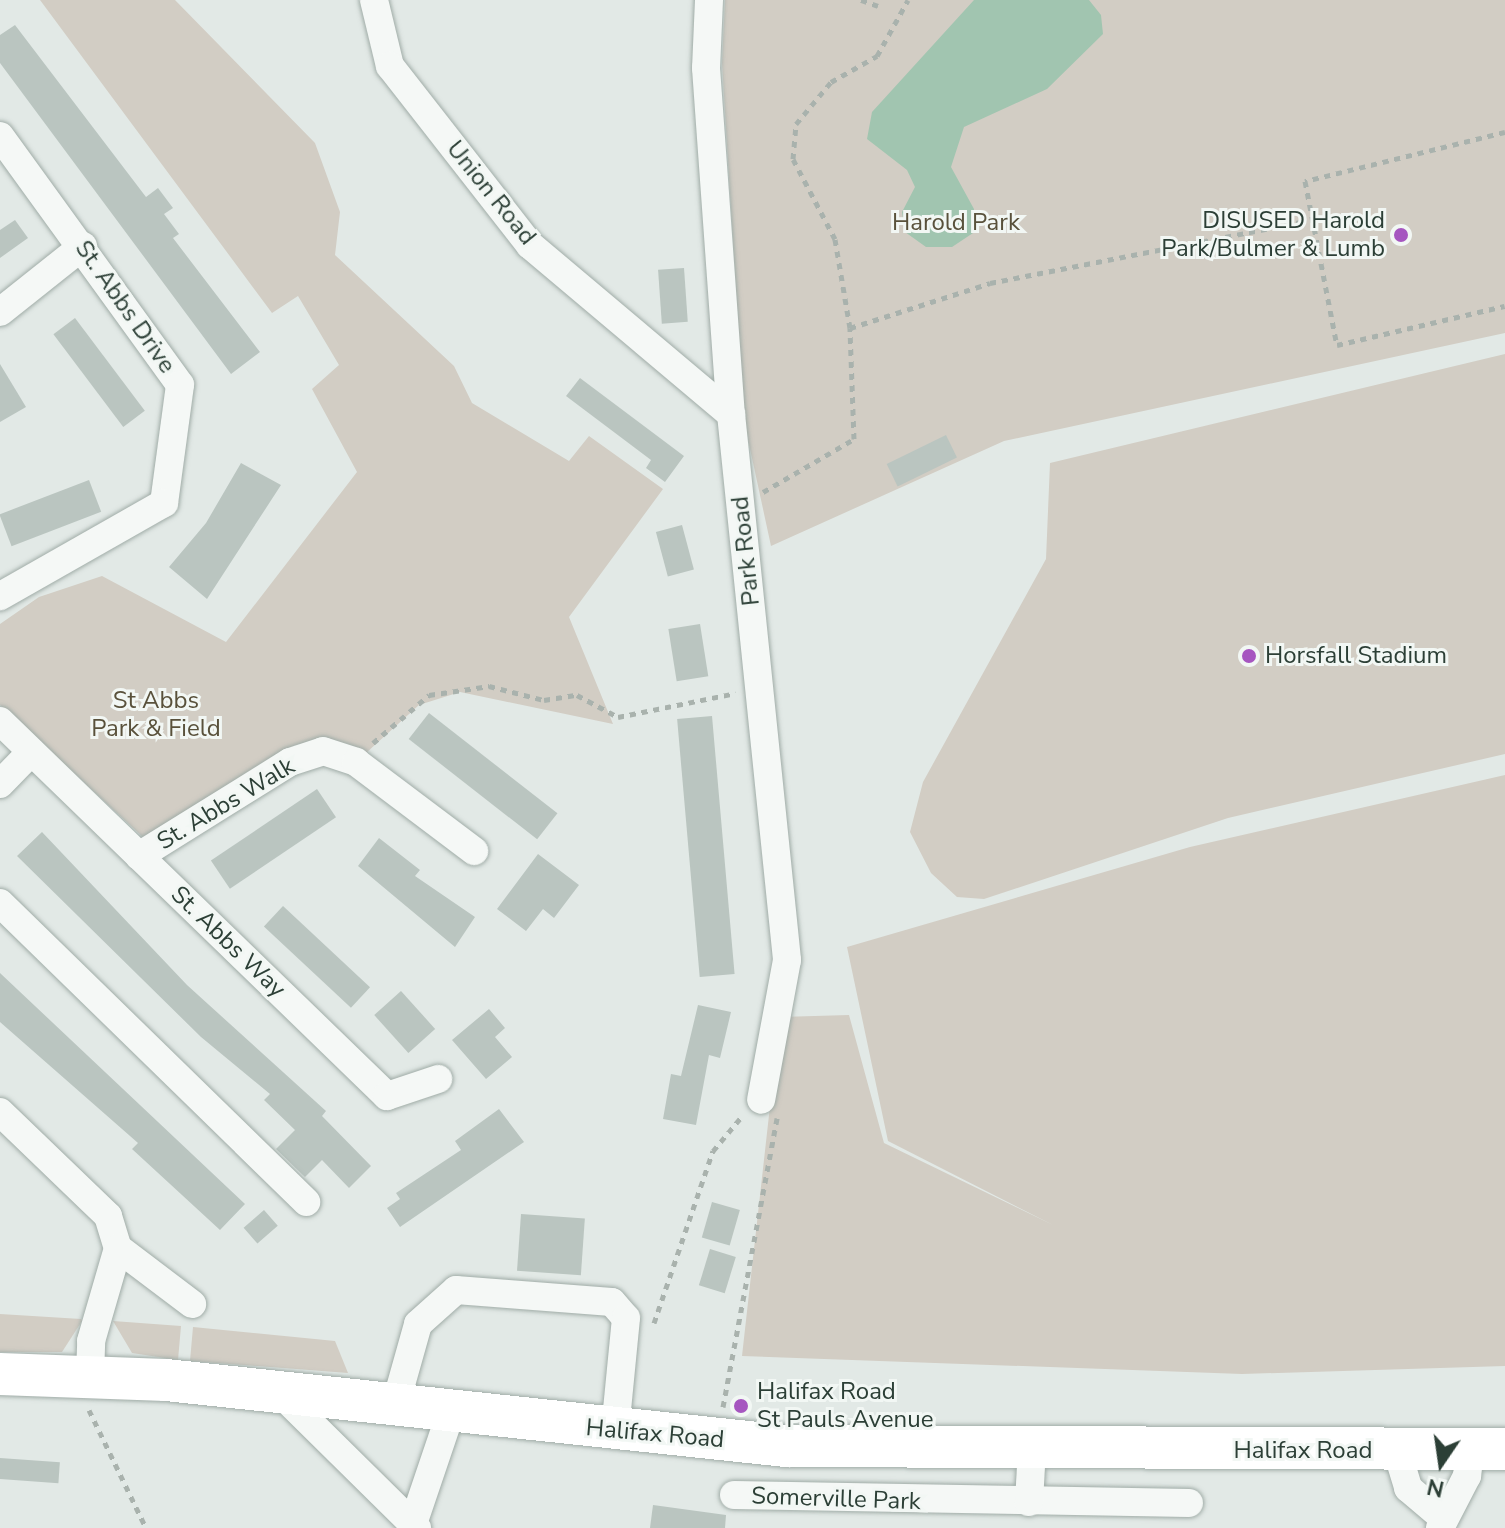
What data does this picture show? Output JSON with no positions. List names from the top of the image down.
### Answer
{
  "streets": {
    "highway": ["Halifax Road"],
    "street": [
      "Union Road",
      "St. Abbs Drive",
      "Park Road",
      "St. Abbs Walk",
      "St. Abbs Way",
      "Somerville Park"
    ]
  },
  "crossings": [
    ["Union Road", "Park Road"],
    ["St. Abbs Walk", "St. Abbs Way"]
  ],
  "parks": ["Harold Park", "St Abbs Park & Field"],
  "places": ["DISUSED Harold Park/Bulmer & Lumb", "Horsfall Stadium", "Halifax Road St Pauls Avenue"],
  "north": "bottom"
}
